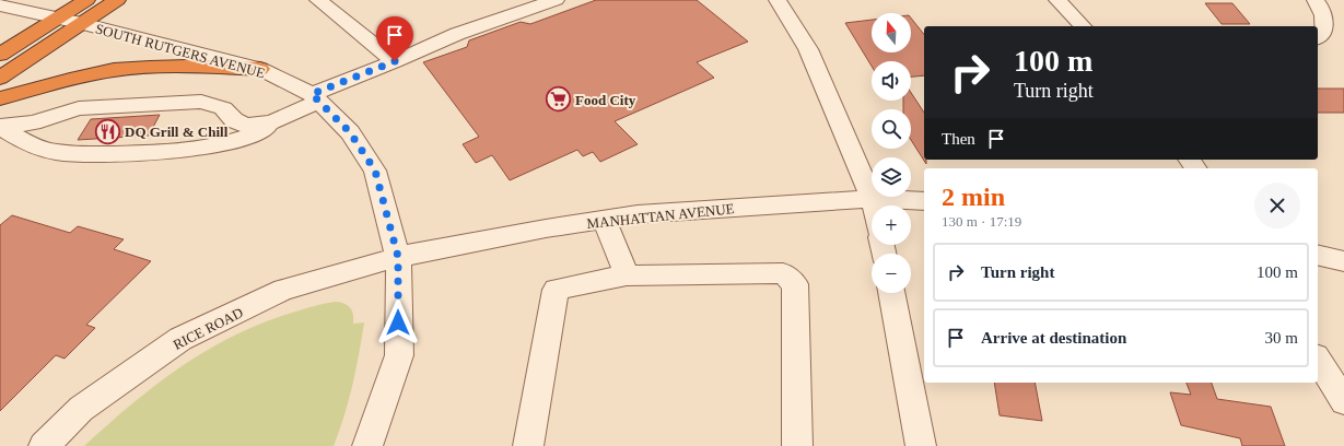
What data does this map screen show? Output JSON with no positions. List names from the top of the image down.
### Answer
{
  "streets": {
    "street": ["SOUTH RUTGERS AVENUE", "MANHATTAN AVENUE", "RICE ROAD"]
  },
  "crossings": [
    ["SOUTH RUTGERS AVENUE", "MANHATTAN AVENUE"],
    ["SOUTH RUTGERS AVENUE", "RICE ROAD"],
    ["MANHATTAN AVENUE", "RICE ROAD"]
  ],
  "places": {
    "supermarket": ["Food City"],
    "restaurant": ["DQ Grill & Chill"]
  },
  "north": "top",
  "page": {
    "map_buttons": ["+", "−"],
    "turn": ["100 m", "Turn right"],
    "then": "Then",
    "heading": ["2 min", "130 m · 17:19"],
    "list": [
      {
        "name": "Turn right",
        "value": "100 m"
      },
      {
        "name": "Arrive at destination",
        "value": "30 m"
      }
    ]
  }
}
